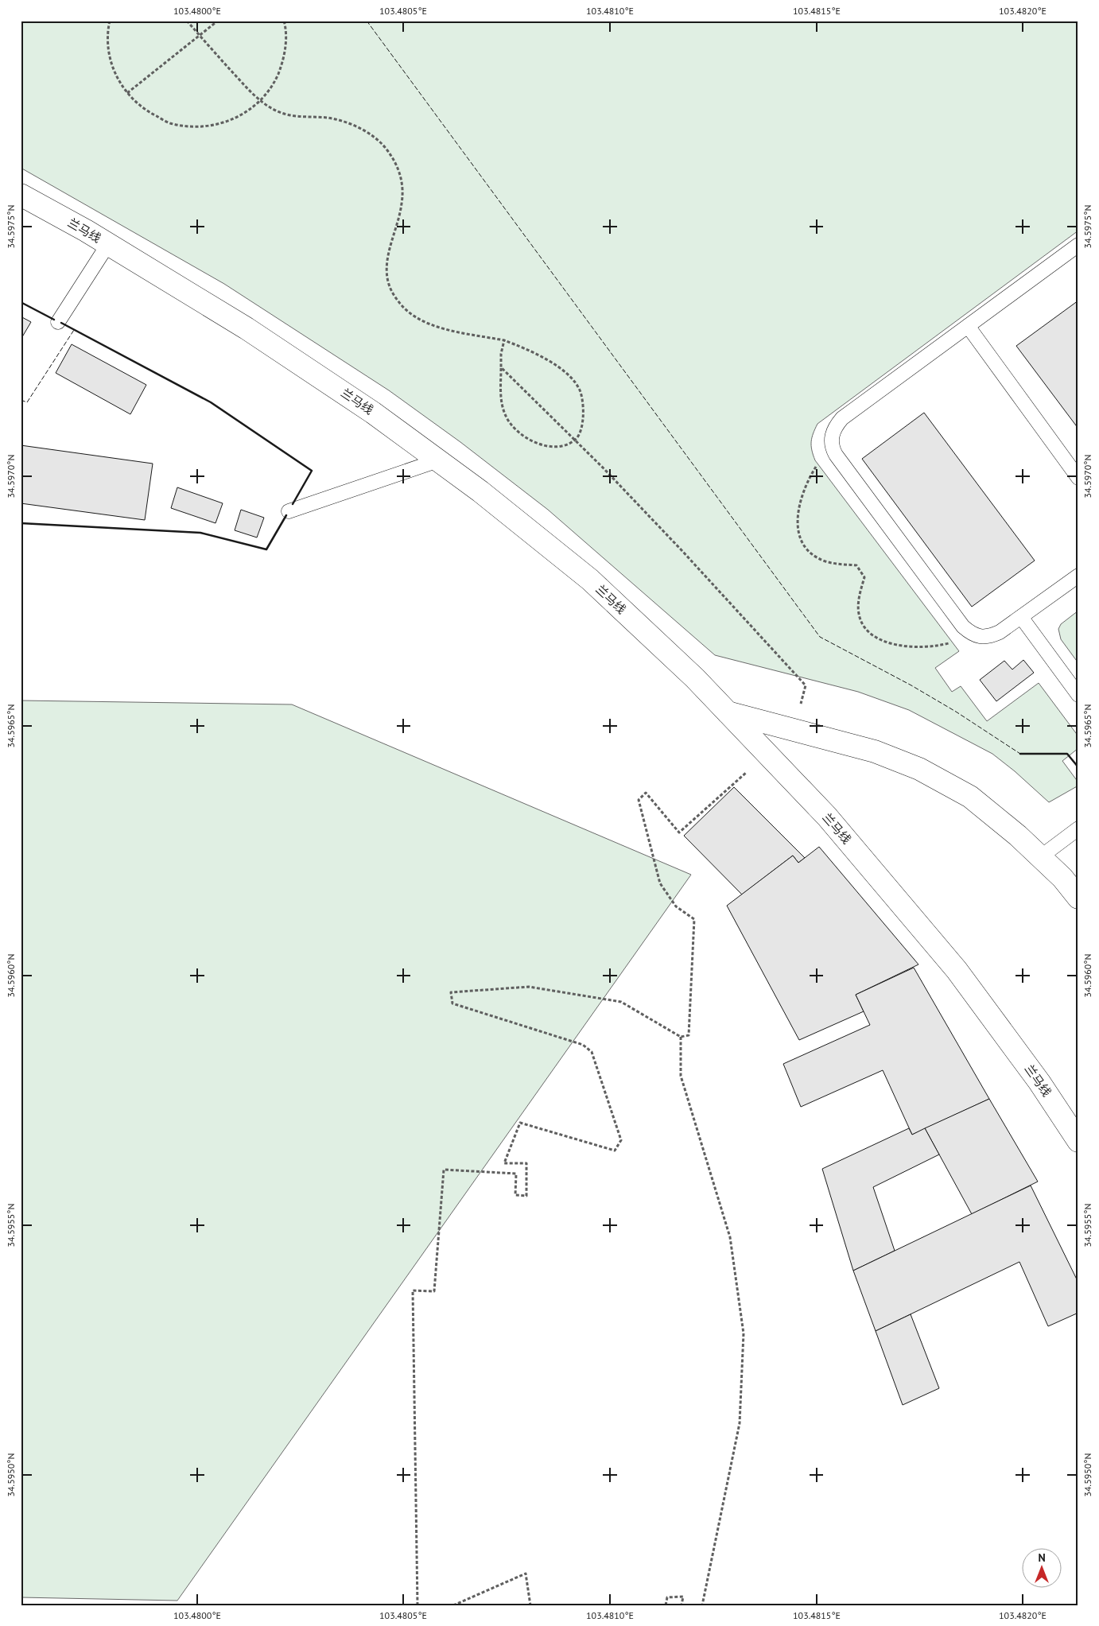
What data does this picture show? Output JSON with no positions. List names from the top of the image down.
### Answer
{
  "streets": {
    "main road": ["兰马线"]
  },
  "north": "top",
  "coordinates": [
    "103.4800°E",
    "103.4805°E",
    "103.4810°E",
    "103.4815°E",
    "103.4820°E",
    "34.5975°N",
    "34.5970°N",
    "34.5965°N",
    "34.5960°N",
    "34.5955°N",
    "34.5950°N"
  ]
}
